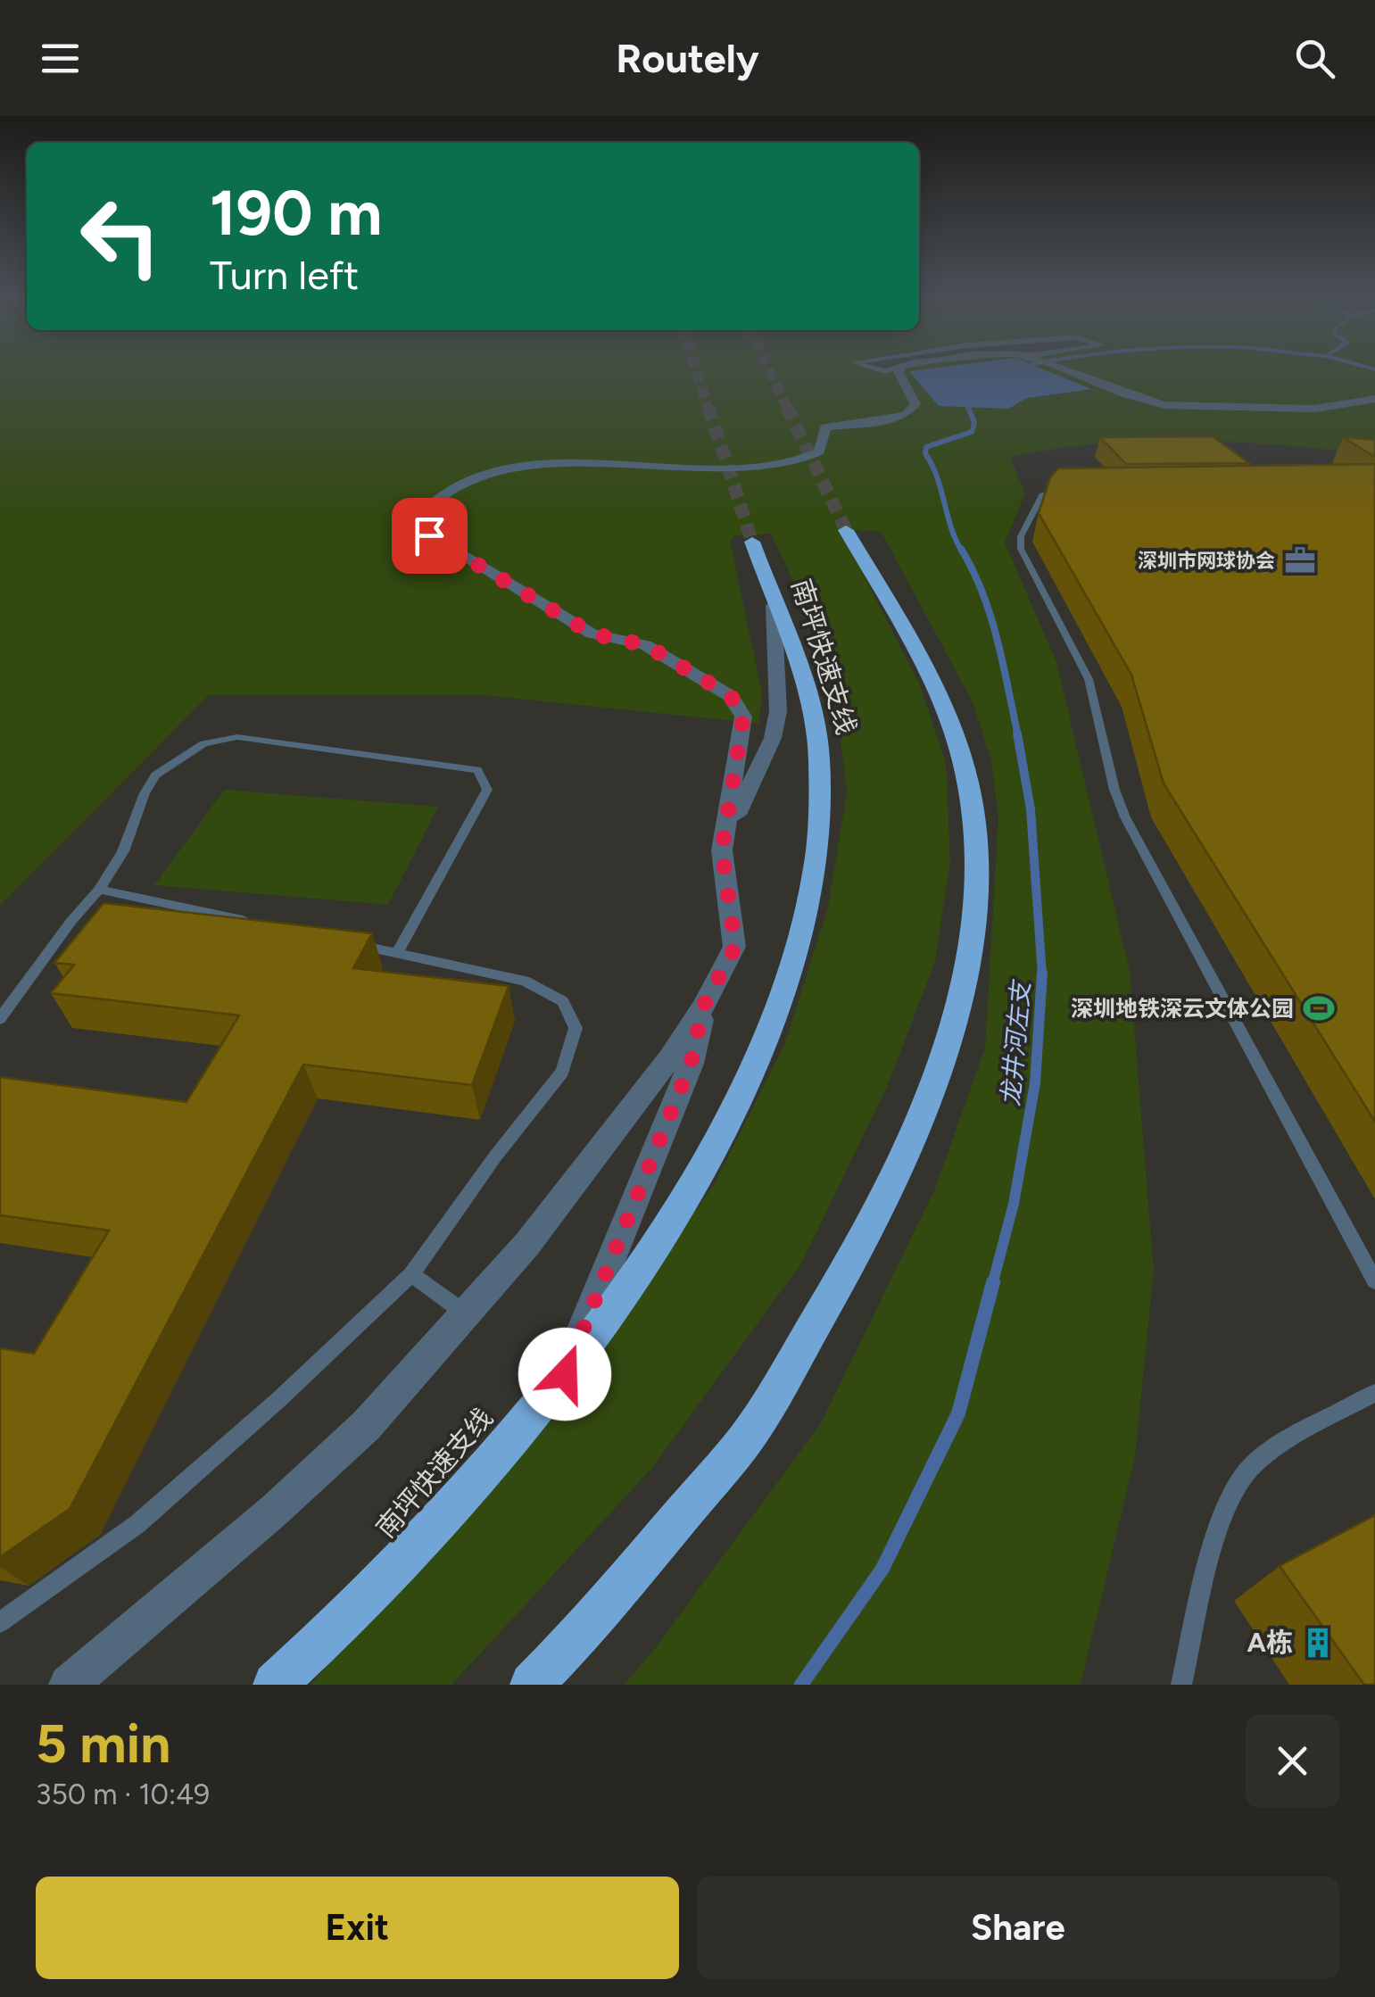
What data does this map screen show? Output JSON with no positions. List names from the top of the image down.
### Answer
{
  "streets": {
    "highway": ["南坪快速支线"]
  },
  "water": ["龙井河左支"],
  "places": {
    "office": ["深圳市网球协会"],
    "sports": ["深圳地铁深云文体公园"],
    "building": ["A栋"]
  },
  "page": {
    "header": "Routely",
    "turn": ["190 m", "Turn left"],
    "heading": ["5 min", "350 m · 10:49"],
    "buttons": ["Exit", "Share"]
  }
}
